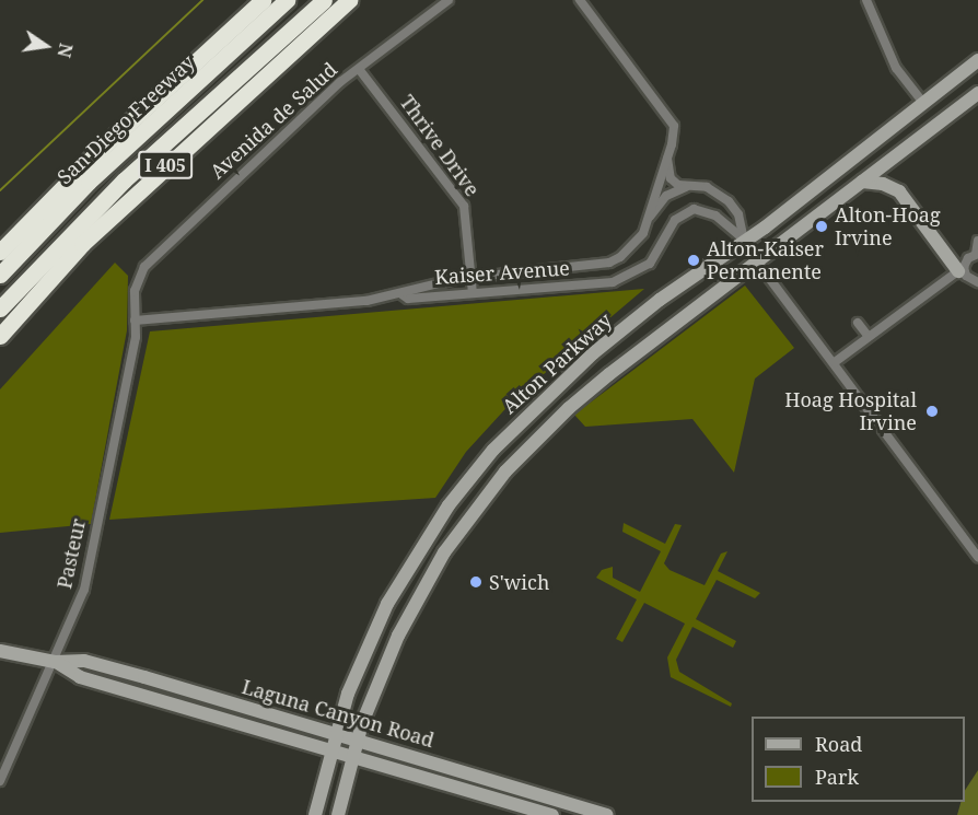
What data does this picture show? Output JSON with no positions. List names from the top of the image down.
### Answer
{
  "streets": {
    "highway": ["San Diego Freeway", "I 405"],
    "main road": ["Alton Parkway", "Laguna Canyon Road"],
    "street": [
      "Avenida de Salud",
      "Thrive Drive",
      "Kaiser Avenue",
      "Pasteur"
    ]
  },
  "crossings": [
    ["Avenida de Salud", "Thrive Drive"],
    ["Avenida de Salud", "Kaiser Avenue"],
    ["Avenida de Salud", "Pasteur"],
    ["Thrive Drive", "Kaiser Avenue"],
    ["Kaiser Avenue", "Alton Parkway"],
    ["Kaiser Avenue", "Pasteur"],
    ["Alton Parkway", "Laguna Canyon Road"],
    ["Pasteur", "Laguna Canyon Road"]
  ],
  "places": [
    "Alton-Hoag Irvine",
    "Alton-Kaiser Permanente",
    "Hoag Hospital Irvine",
    "S'wich"
  ],
  "legend": ["Road", "Park"],
  "north": "right"
}
